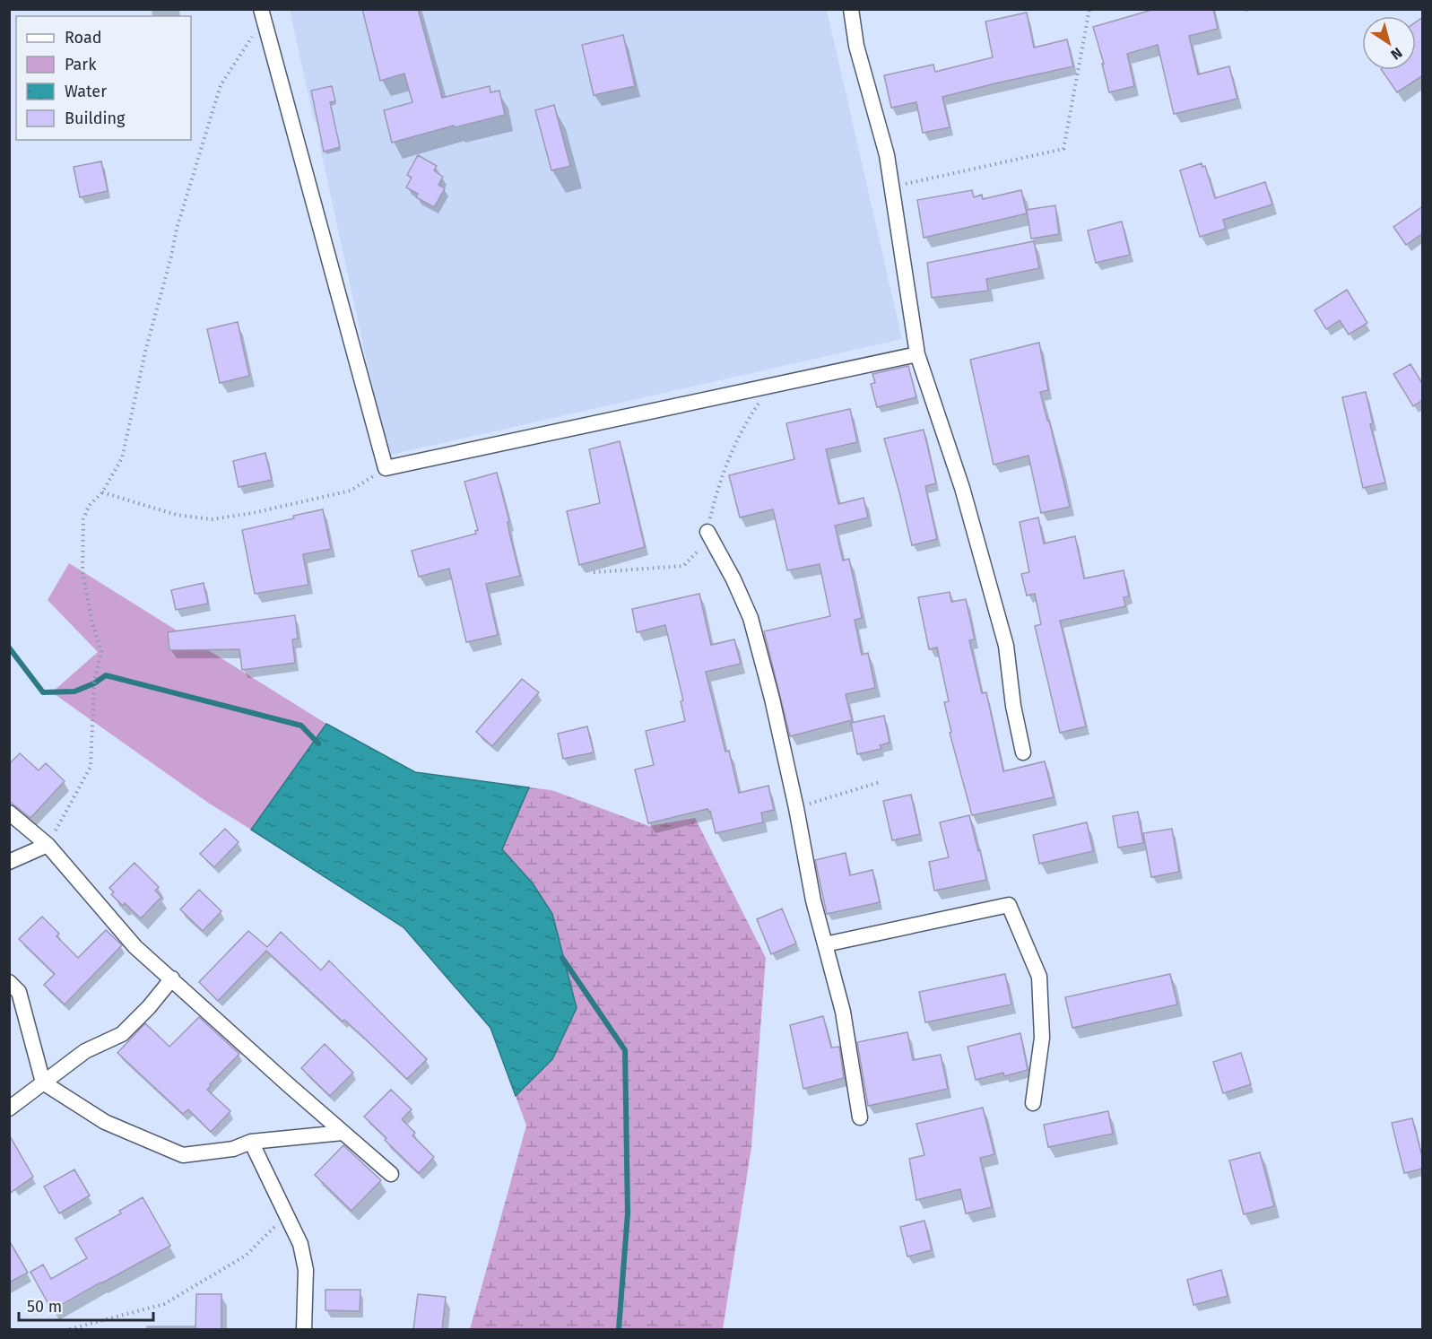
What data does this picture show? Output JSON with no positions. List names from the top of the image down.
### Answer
{
  "legend": [
    "Road",
    "Park",
    "Water",
    "Building"
  ],
  "scale_bar": "50 m",
  "north": "bottom right"
}
